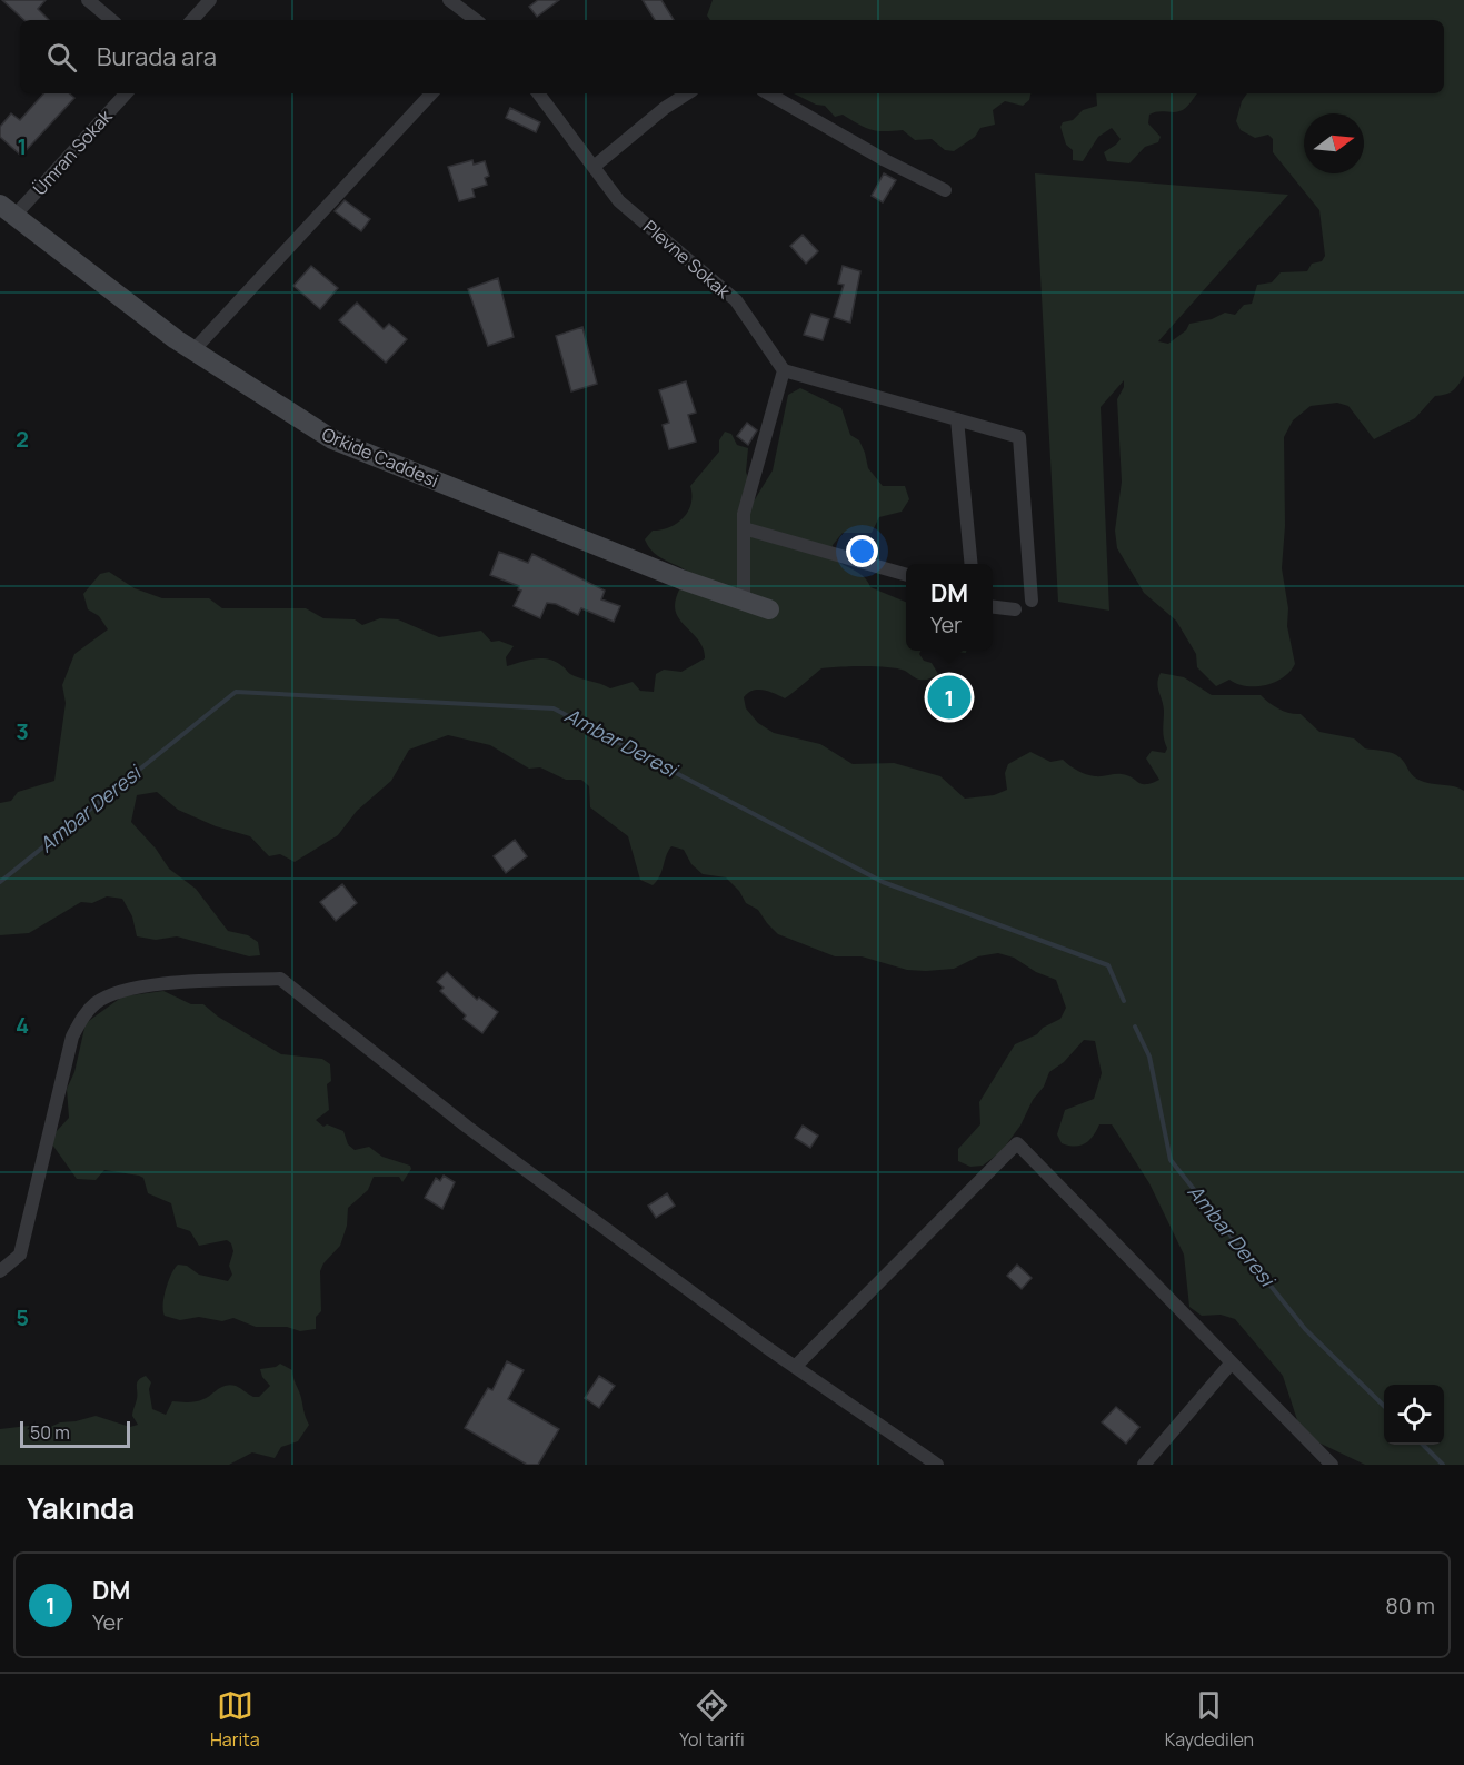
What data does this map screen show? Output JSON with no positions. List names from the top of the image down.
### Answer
{
  "streets": {
    "street": ["Ümran Sokak", "Plevne Sokak", "Orkide Caddesi"]
  },
  "crossings": [
    ["Ümran Sokak", "Orkide Caddesi"]
  ],
  "water": ["Ambar Deresi"],
  "scale_bar": "50 m",
  "north": "right",
  "page": {
    "search": "Burada ara",
    "popup": ["DM", "Yer"],
    "pins": "1",
    "scale": "50 m",
    "heading": "Yakında",
    "list": [
      {
        "mark": "1",
        "name": "DM",
        "note": "Yer",
        "value": "80 m"
      }
    ],
    "nav": ["Harita", "Yol tarifi", "Kaydedilen"]
  },
  "grid": {
    "rows": [
      "1",
      "2",
      "3",
      "4",
      "5"
    ]
  }
}
